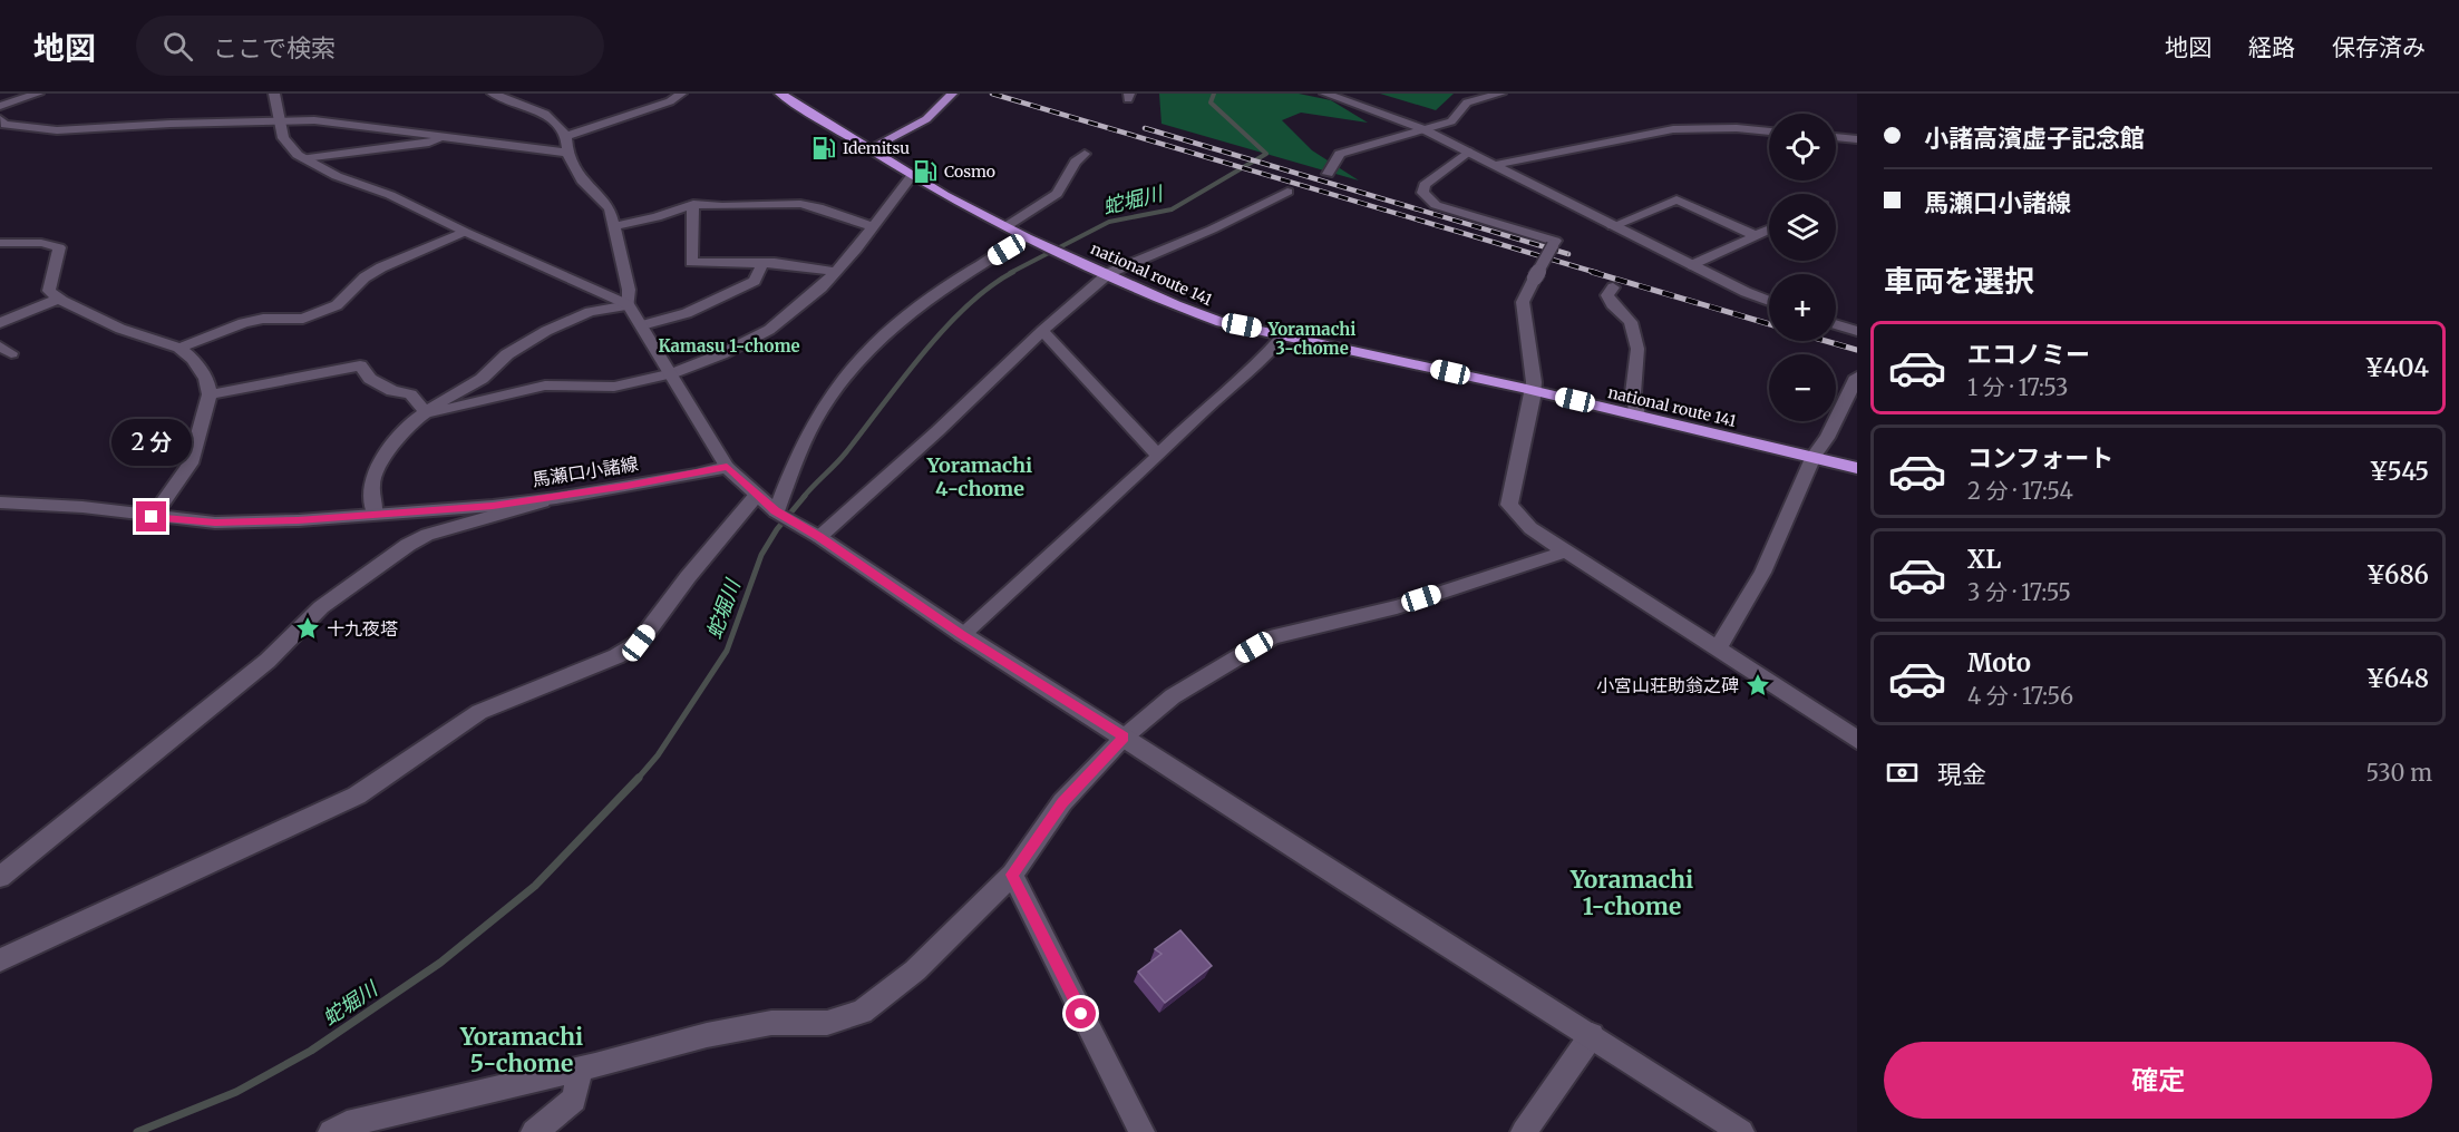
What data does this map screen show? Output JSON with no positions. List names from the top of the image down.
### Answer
{
  "streets": {
    "highway": ["national route 141"],
    "street": ["馬瀬口小諸線"]
  },
  "districts": [
    "Yoramachi 3-chome",
    "Kamasu 1-chome",
    "Yoramachi 4-chome",
    "Yoramachi 1-chome",
    "Yoramachi 5-chome"
  ],
  "water": ["蛇堀川"],
  "places": {
    "fuel station": ["Idemitsu", "Cosmo"],
    "place": ["十九夜塔", "小宮山荘助翁之碑"]
  },
  "page": {
    "header": "地図",
    "search": "ここで検索",
    "nav": ["地図", "経路", "保存済み"],
    "banner": ["小諸高濱虚子記念館", "馬瀬口小諸線"],
    "map_buttons": ["+", "−"],
    "heading": "車両を選択",
    "list": [
      {
        "name": "エコノミー",
        "note": "1 分 · 17:53",
        "value": "¥404"
      },
      {
        "name": "コンフォート",
        "note": "2 分 · 17:54",
        "value": "¥545"
      },
      {
        "name": "XL",
        "note": "3 分 · 17:55",
        "value": "¥686"
      },
      {
        "name": "Moto",
        "note": "4 分 · 17:56",
        "value": "¥648"
      }
    ],
    "bubble": "2 分",
    "pay": ["現金", "530 m"],
    "buttons": "確定"
  }
}
